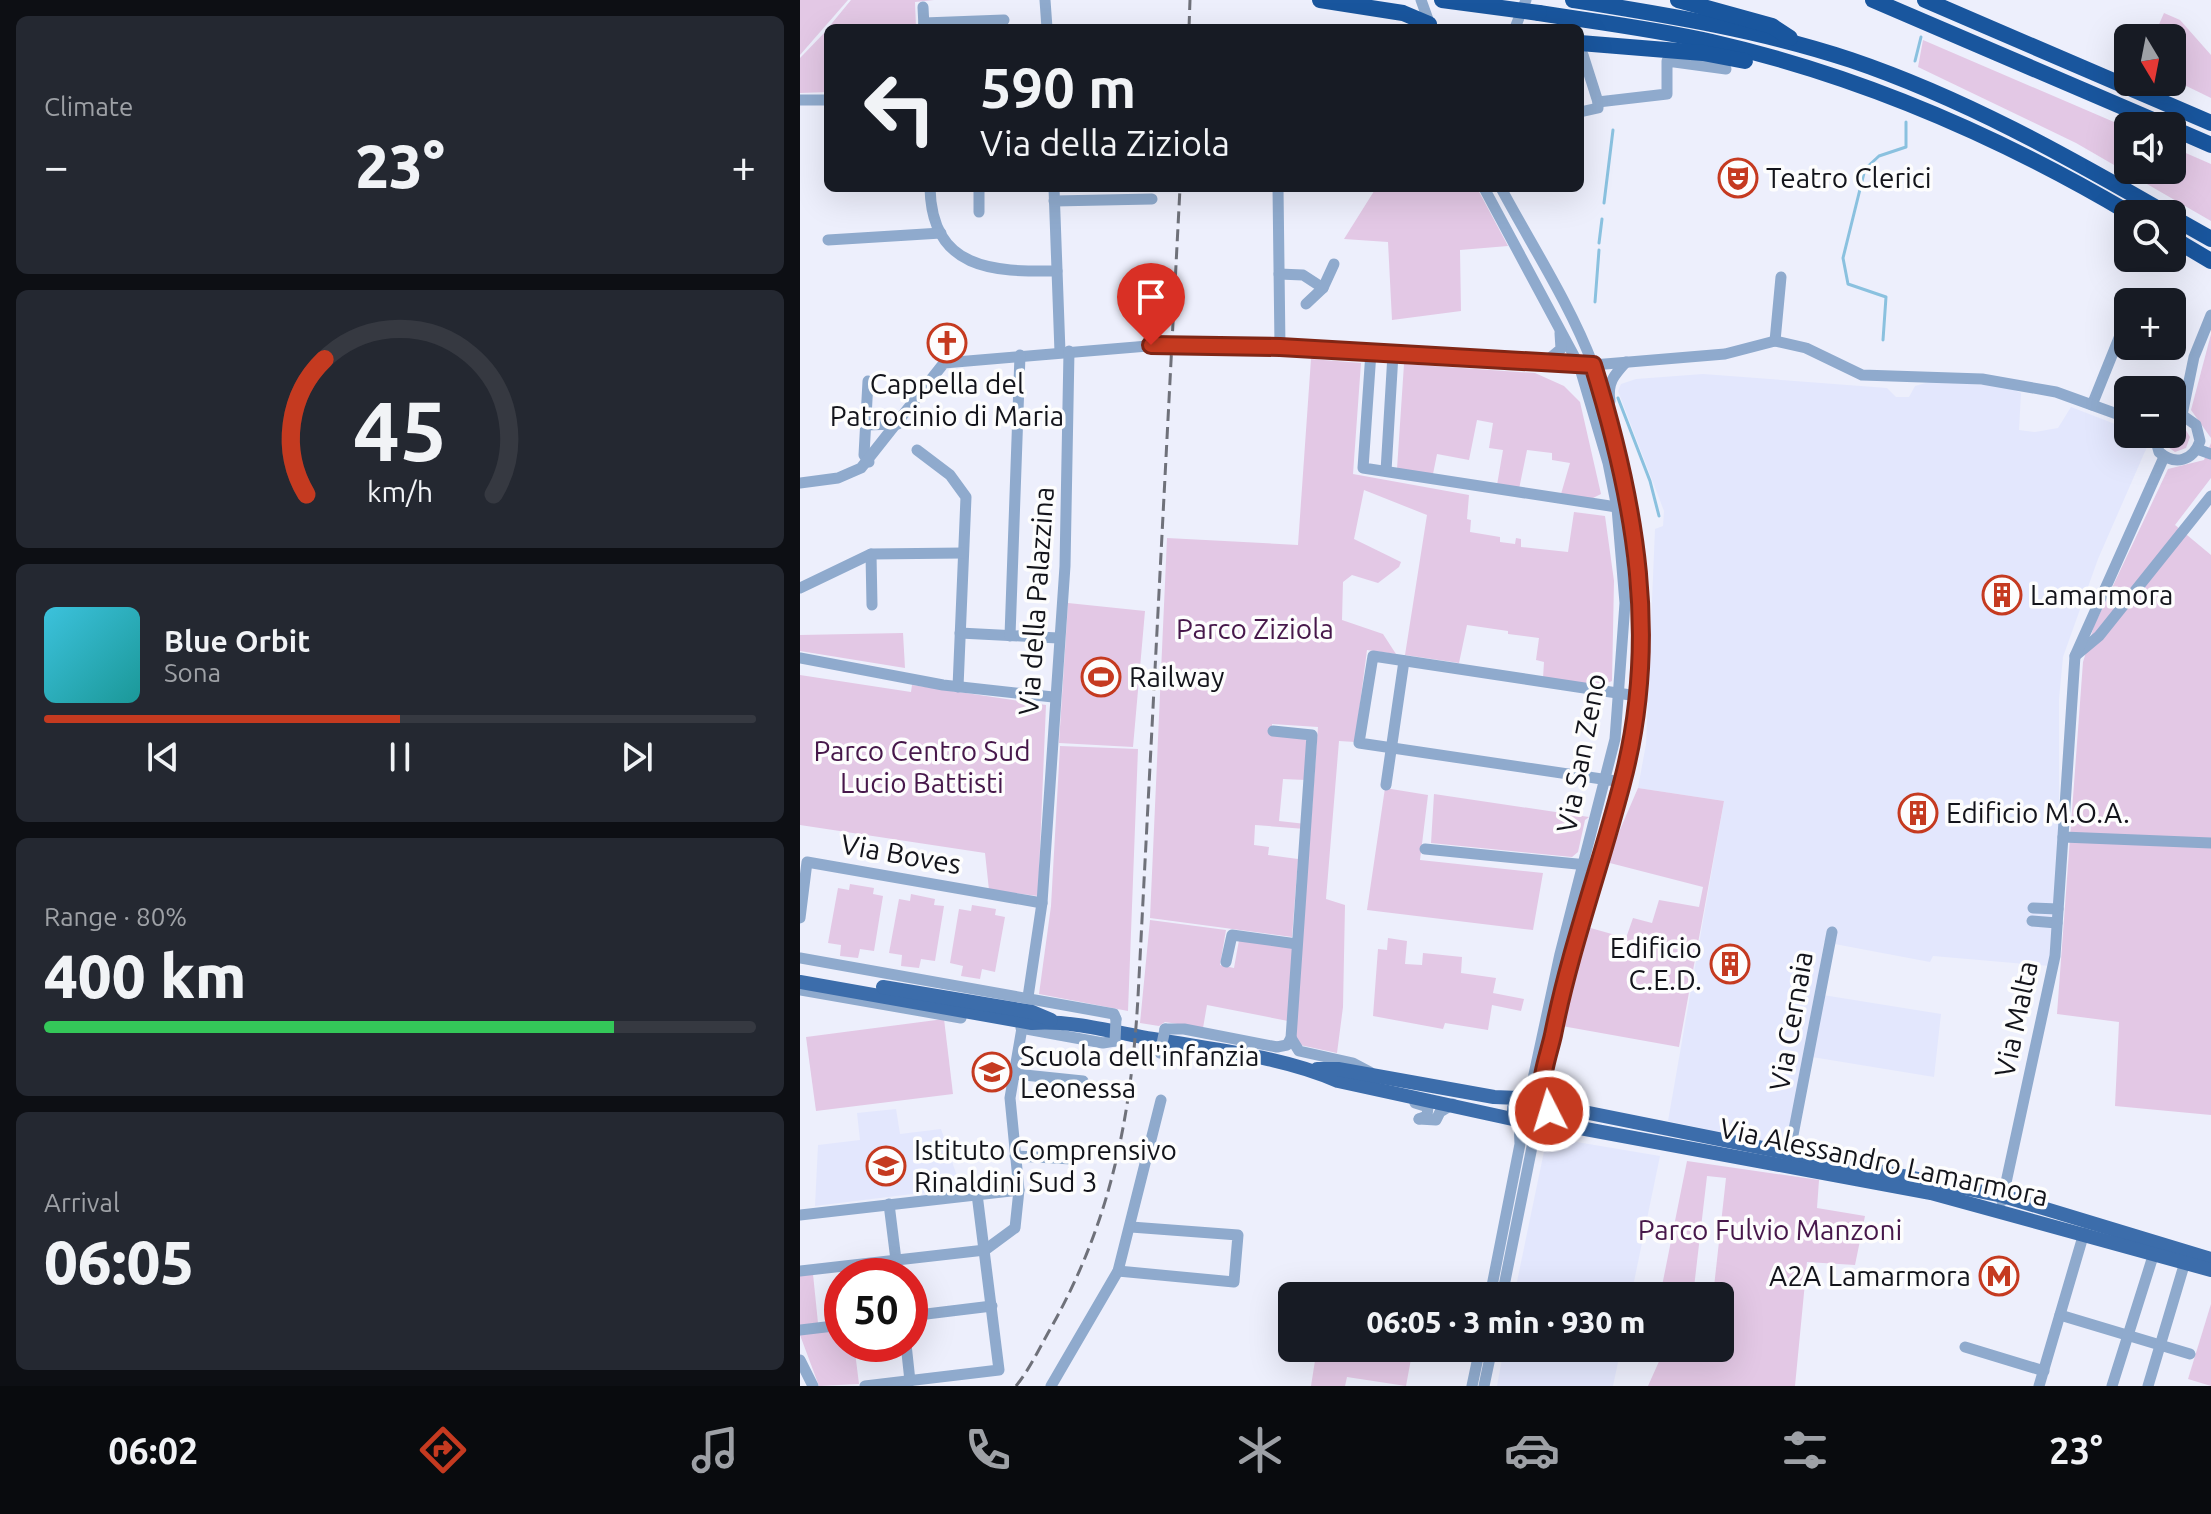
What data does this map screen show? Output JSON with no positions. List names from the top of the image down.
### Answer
{
  "streets": {
    "main road": ["Via Alessandro Lamarmora"],
    "street": [
      "Via della Palazzina",
      "Via San Zeno",
      "Via Boves",
      "Via Malta",
      "Via Cernaia"
    ]
  },
  "crossings": [
    ["Via della Palazzina", "Via Boves"],
    ["Via San Zeno", "Via Alessandro Lamarmora"],
    ["Via Malta", "Via Alessandro Lamarmora"],
    ["Via Cernaia", "Via Alessandro Lamarmora"]
  ],
  "parks": ["Parco Ziziola", "Parco Centro Sud Lucio Battisti", "Parco Fulvio Manzoni"],
  "places": {
    "theatre": ["Teatro Clerici"],
    "church": ["Cappella del Patrocinio di Maria"],
    "building": ["Lamarmora", "Edificio M.O.A.", "Edificio C.E.D."],
    "sports": ["Railway"],
    "school or university": ["Scuola dell'infanzia Leonessa", "Istituto Comprensivo Rinaldini Sud 3"],
    "metro station": ["A2A Lamarmora"]
  },
  "north": "bottom",
  "page": {
    "tile": [
      "Climate",
      ["Range · 80%", "400 km"],
      ["Arrival", "06:05"]
    ],
    "map_buttons": ["+", "−"],
    "turn": ["590 m", "Via della Ziziola"],
    "heat": ["−", "23°", "+"],
    "song": ["Blue Orbit", "Sona"],
    "limit": "50",
    "trip": "06:05 · 3 min · 930 m",
    "tabs": ["06:02", "23°"],
    "gauge": ["45", "km/h"]
  }
}
